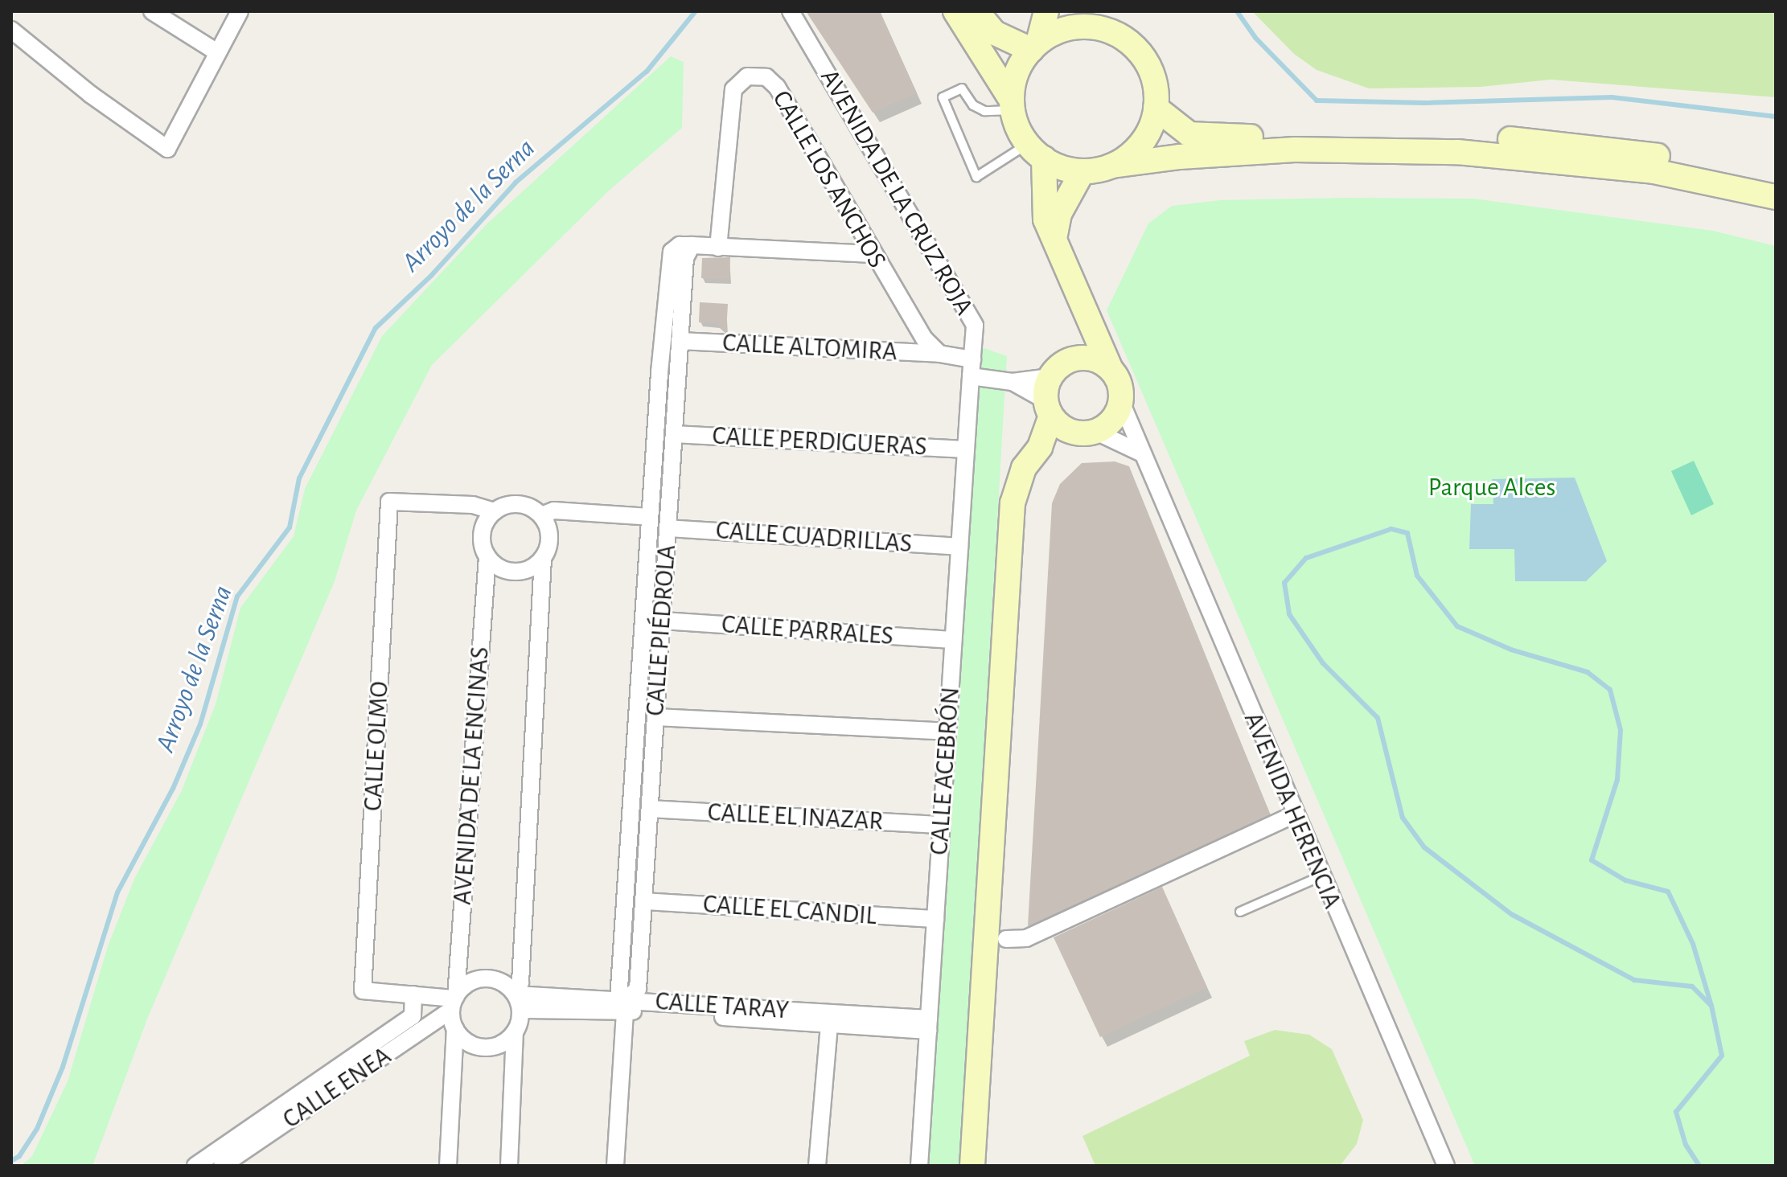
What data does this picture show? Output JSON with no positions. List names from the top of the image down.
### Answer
{
  "streets": {
    "street": [
      "CALLE LOS ANCHOS",
      "AVENIDA DE LA CRUZ ROJA",
      "CALLE ALTOMIRA",
      "CALLE PERDIGUERAS",
      "CALLE CUADRILLAS",
      "CALLE PIÉDROLA",
      "CALLE PARRALES",
      "CALLE OLMO",
      "CALLE ACEBRÓN",
      "AVENIDA DE LA ENCINAS",
      "AVENIDA HERENCIA",
      "CALLE EL INAZAR",
      "CALLE EL CANDIL",
      "CALLE TARAY",
      "CALLE ENEA"
    ]
  },
  "crossings": [
    ["CALLE LOS ANCHOS", "CALLE ALTOMIRA"],
    ["AVENIDA DE LA CRUZ ROJA", "CALLE ACEBRÓN"],
    ["CALLE ALTOMIRA", "CALLE PIÉDROLA"],
    ["CALLE PERDIGUERAS", "CALLE PIÉDROLA"],
    ["CALLE PERDIGUERAS", "CALLE ACEBRÓN"],
    ["CALLE CUADRILLAS", "CALLE PIÉDROLA"],
    ["CALLE CUADRILLAS", "CALLE ACEBRÓN"],
    ["CALLE PIÉDROLA", "CALLE PARRALES"],
    ["CALLE PIÉDROLA", "CALLE EL INAZAR"],
    ["CALLE PIÉDROLA", "CALLE EL CANDIL"],
    ["CALLE PIÉDROLA", "CALLE TARAY"],
    ["CALLE PARRALES", "CALLE ACEBRÓN"],
    ["CALLE OLMO", "AVENIDA DE LA ENCINAS"],
    ["CALLE ACEBRÓN", "CALLE EL INAZAR"],
    ["CALLE ACEBRÓN", "CALLE EL CANDIL"],
    ["CALLE ACEBRÓN", "CALLE TARAY"],
    ["AVENIDA DE LA ENCINAS", "CALLE TARAY"],
    ["AVENIDA DE LA ENCINAS", "CALLE ENEA"],
    ["CALLE TARAY", "CALLE ENEA"]
  ],
  "water": ["Arroyo de la Serna"],
  "parks": ["Parque Alces"]
}
